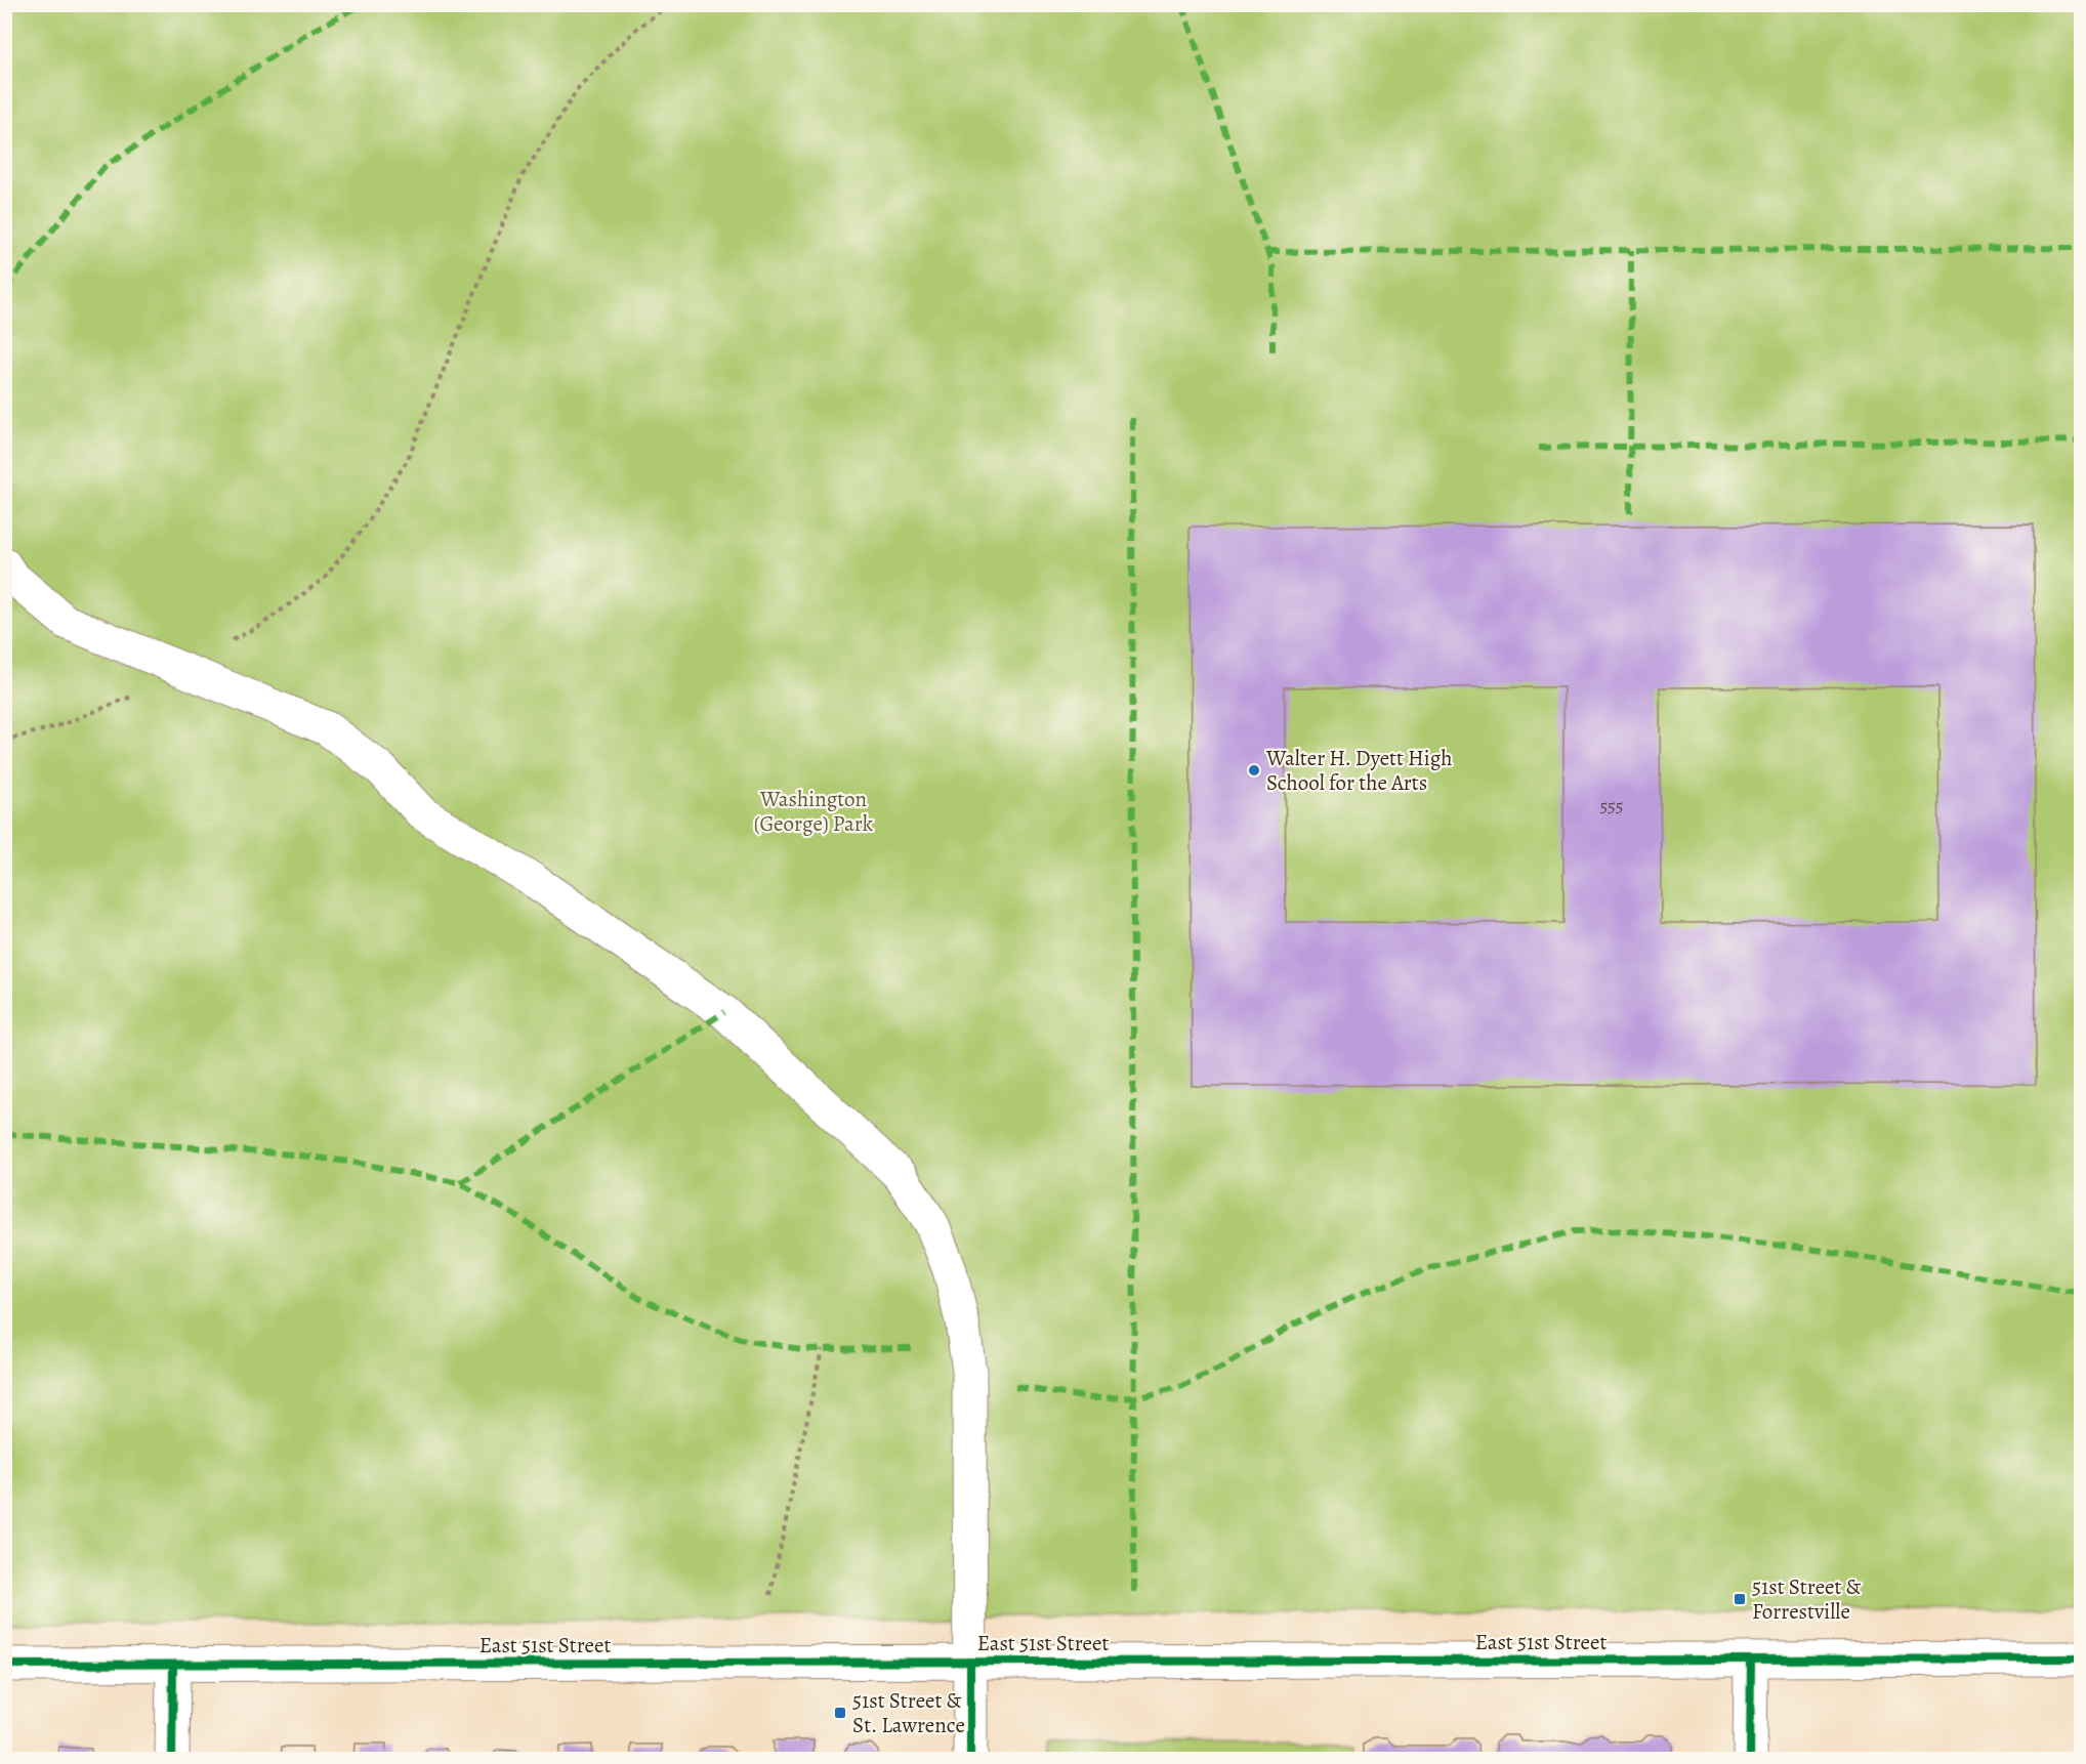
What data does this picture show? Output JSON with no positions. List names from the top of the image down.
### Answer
{
  "streets": {
    "main road": ["East 51st Street"]
  },
  "parks": ["Washington (George) Park"],
  "places": {
    "other": ["Walter H. Dyett High School for the Arts"],
    "transit": ["51st Street & Forrestville", "51st Street & St. Lawrence"]
  },
  "house_numbers": ["555"]
}
